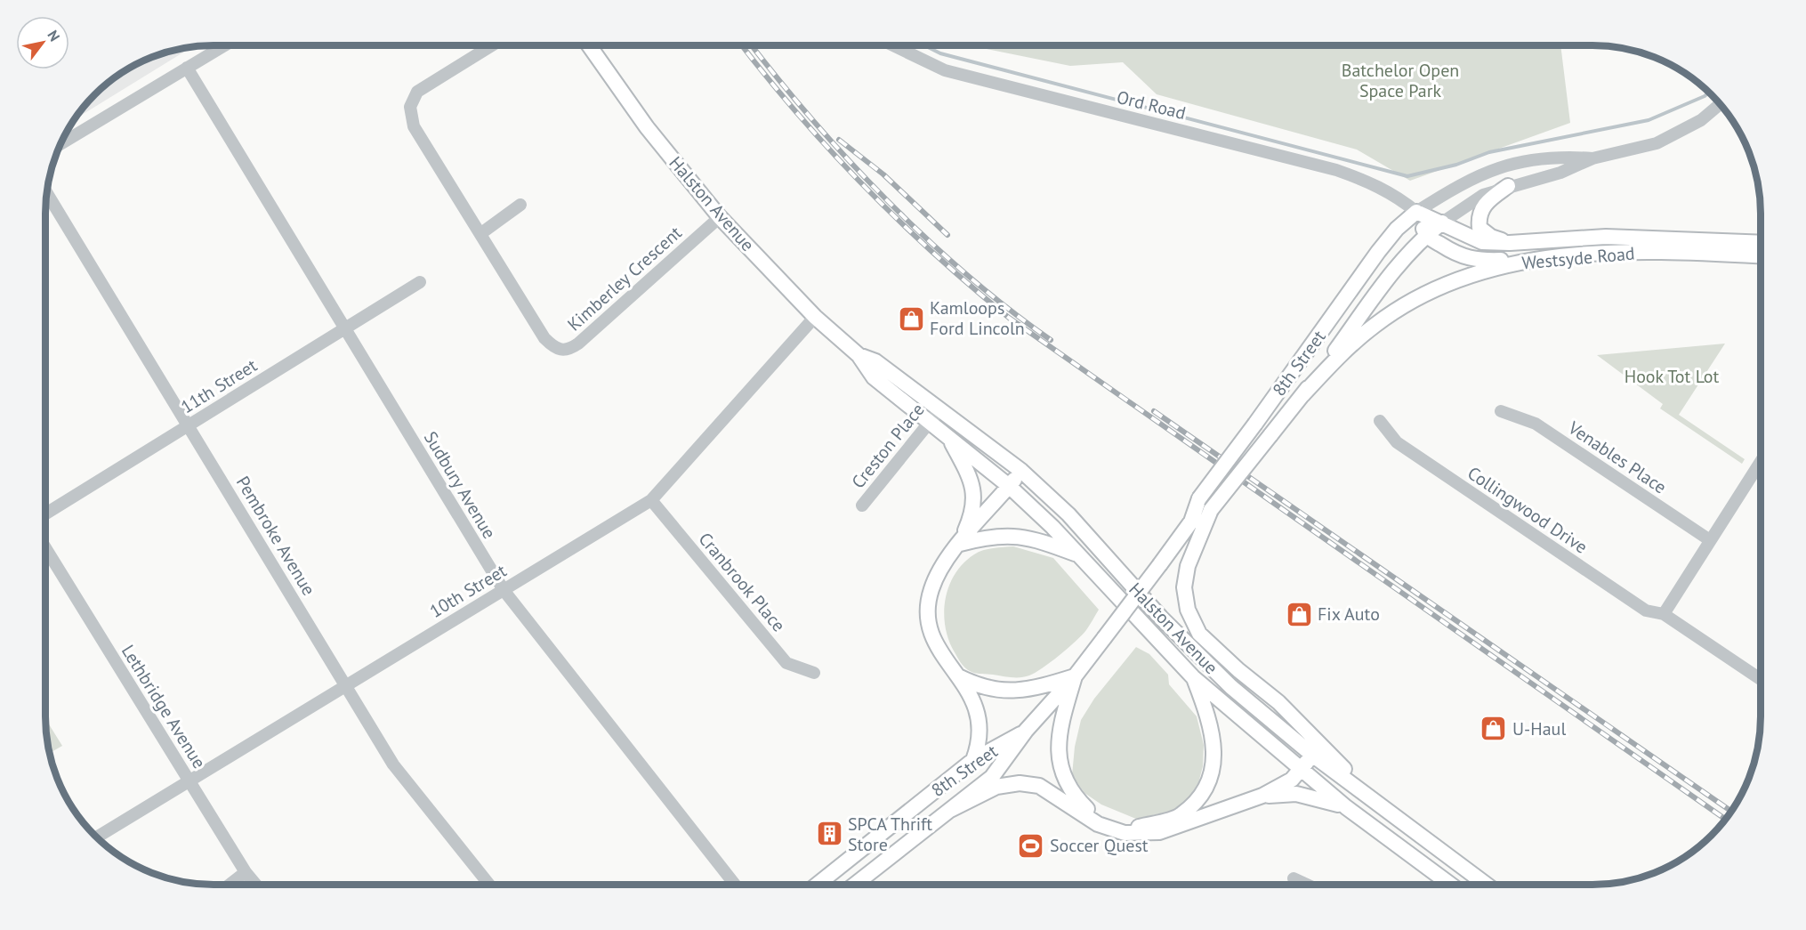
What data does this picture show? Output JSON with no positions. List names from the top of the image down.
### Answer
{
  "streets": {
    "main road": ["Halston Avenue", "Westsyde Road", "8th Street"],
    "street": [
      "Ord Road",
      "Kimberley Crescent",
      "11th Street",
      "Creston Place",
      "Venables Place",
      "Sudbury Avenue",
      "Collingwood Drive",
      "Pembroke Avenue",
      "Cranbrook Place",
      "10th Street",
      "Lethbridge Avenue"
    ]
  },
  "crossings": [
    ["Ord Road", "Westsyde Road"],
    ["Ord Road", "8th Street"],
    ["Halston Avenue", "Kimberley Crescent"],
    ["Halston Avenue", "Creston Place"],
    ["Halston Avenue", "10th Street"],
    ["Westsyde Road", "8th Street"],
    ["11th Street", "Sudbury Avenue"],
    ["11th Street", "Pembroke Avenue"],
    ["Sudbury Avenue", "10th Street"],
    ["Pembroke Avenue", "10th Street"],
    ["Cranbrook Place", "10th Street"],
    ["10th Street", "Lethbridge Avenue"]
  ],
  "parks": ["Batchelor Open Space Park", "Hook Tot Lot"],
  "places": {
    "shop": ["Kamloops Ford Lincoln", "Fix Auto", "U-Haul"],
    "building": ["SPCA Thrift Store"],
    "sports": ["Soccer Quest"]
  },
  "north": "top right"
}
